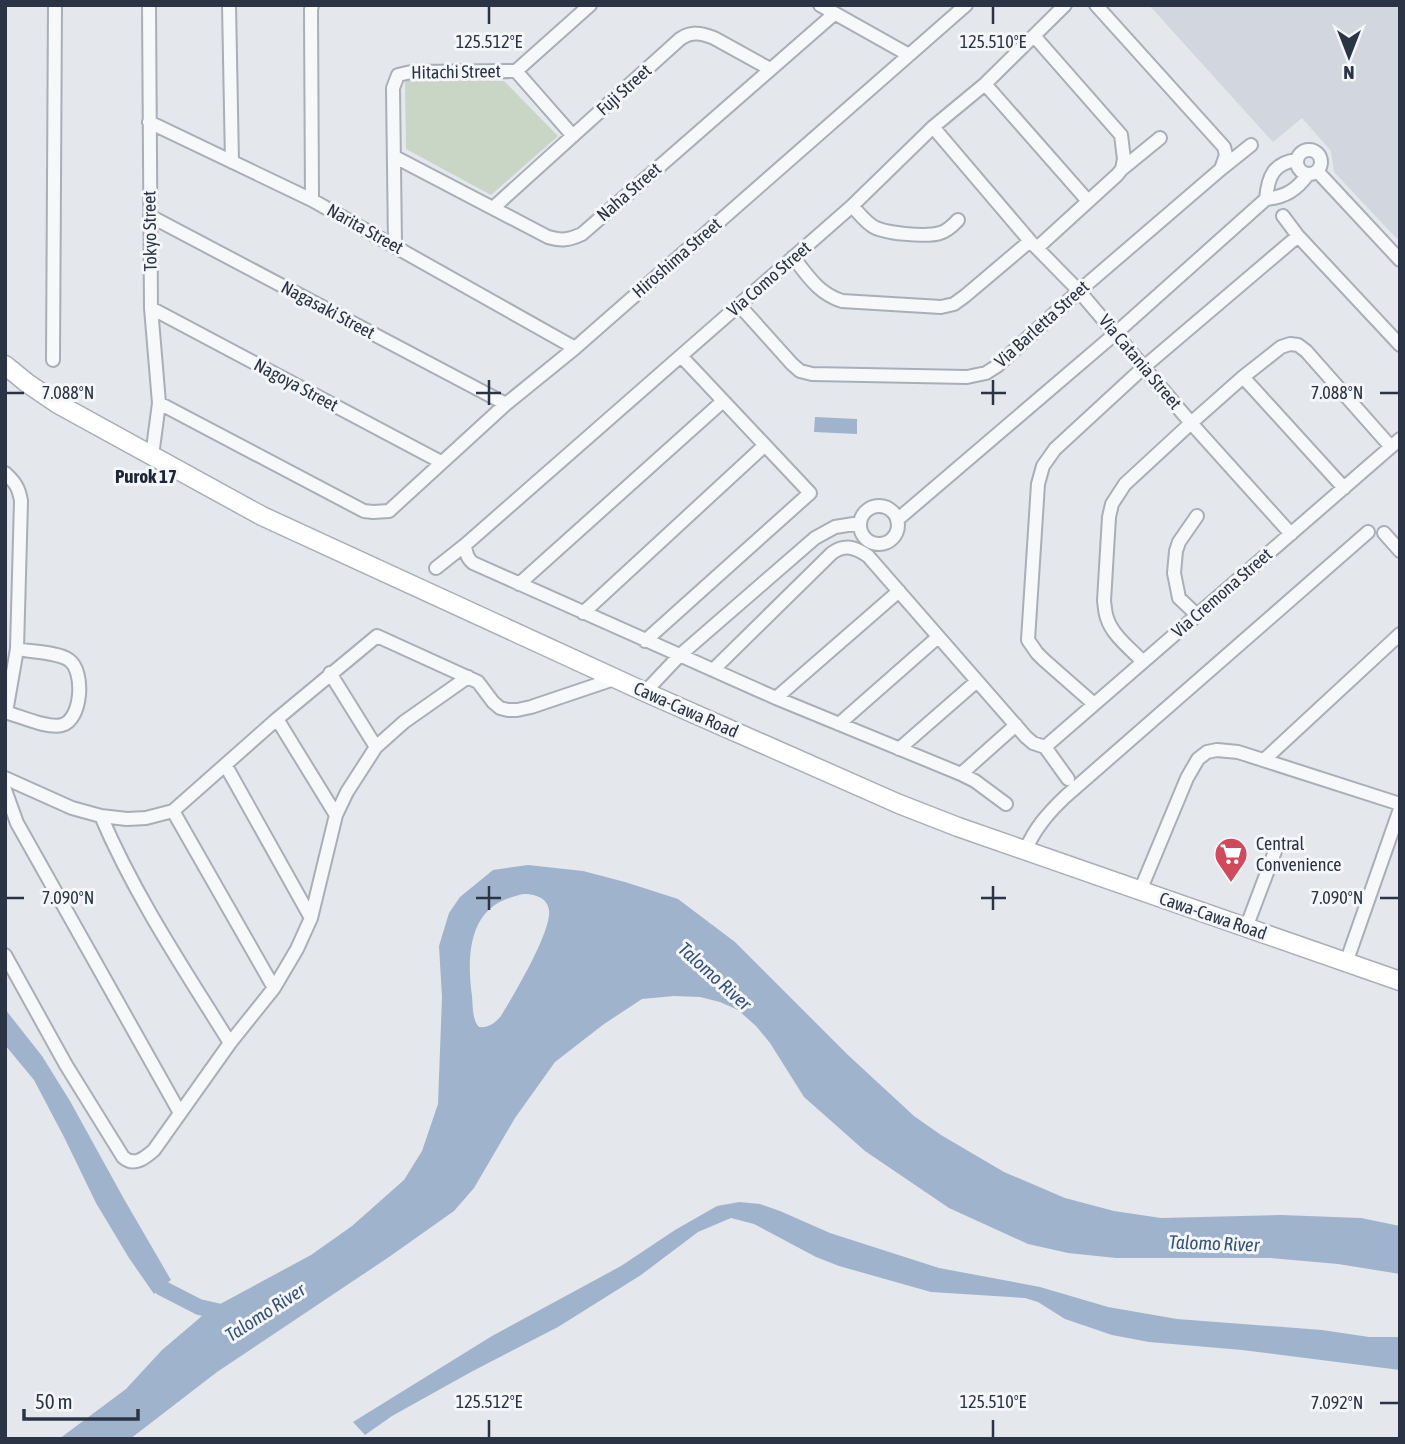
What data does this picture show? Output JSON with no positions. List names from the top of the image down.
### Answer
{
  "streets": {
    "street": [
      "Hitachi Street",
      "Fuji Street",
      "Naha Street",
      "Narita Street",
      "Tokyo Street",
      "Hiroshima Street",
      "Via Como Street",
      "Nagasaki Street",
      "Via Barletta Street",
      "Via Catania Street",
      "Nagoya Street",
      "Via Cremona Street",
      "Cawa-Cawa Road"
    ]
  },
  "crossings": [
    ["Hitachi Street", "Fuji Street"],
    ["Hitachi Street", "Naha Street"],
    ["Hitachi Street", "Narita Street"],
    ["Fuji Street", "Naha Street"],
    ["Narita Street", "Tokyo Street"],
    ["Narita Street", "Hiroshima Street"],
    ["Tokyo Street", "Hiroshima Street"],
    ["Tokyo Street", "Nagasaki Street"],
    ["Tokyo Street", "Nagoya Street"],
    ["Tokyo Street", "Cawa-Cawa Road"],
    ["Hiroshima Street", "Nagasaki Street"],
    ["Hiroshima Street", "Nagoya Street"],
    ["Via Como Street", "Via Barletta Street"],
    ["Via Como Street", "Via Catania Street"],
    ["Via Barletta Street", "Via Catania Street"],
    ["Via Catania Street", "Via Cremona Street"]
  ],
  "districts": ["Purok 17"],
  "water": ["Talomo River"],
  "places": {
    "supermarket": ["Central Convenience"]
  },
  "scale_bar": "50 m",
  "north": "bottom",
  "coordinates": [
    "125.512°E",
    "125.510°E",
    "7.088°N",
    "7.090°N",
    "7.092°N"
  ]
}
